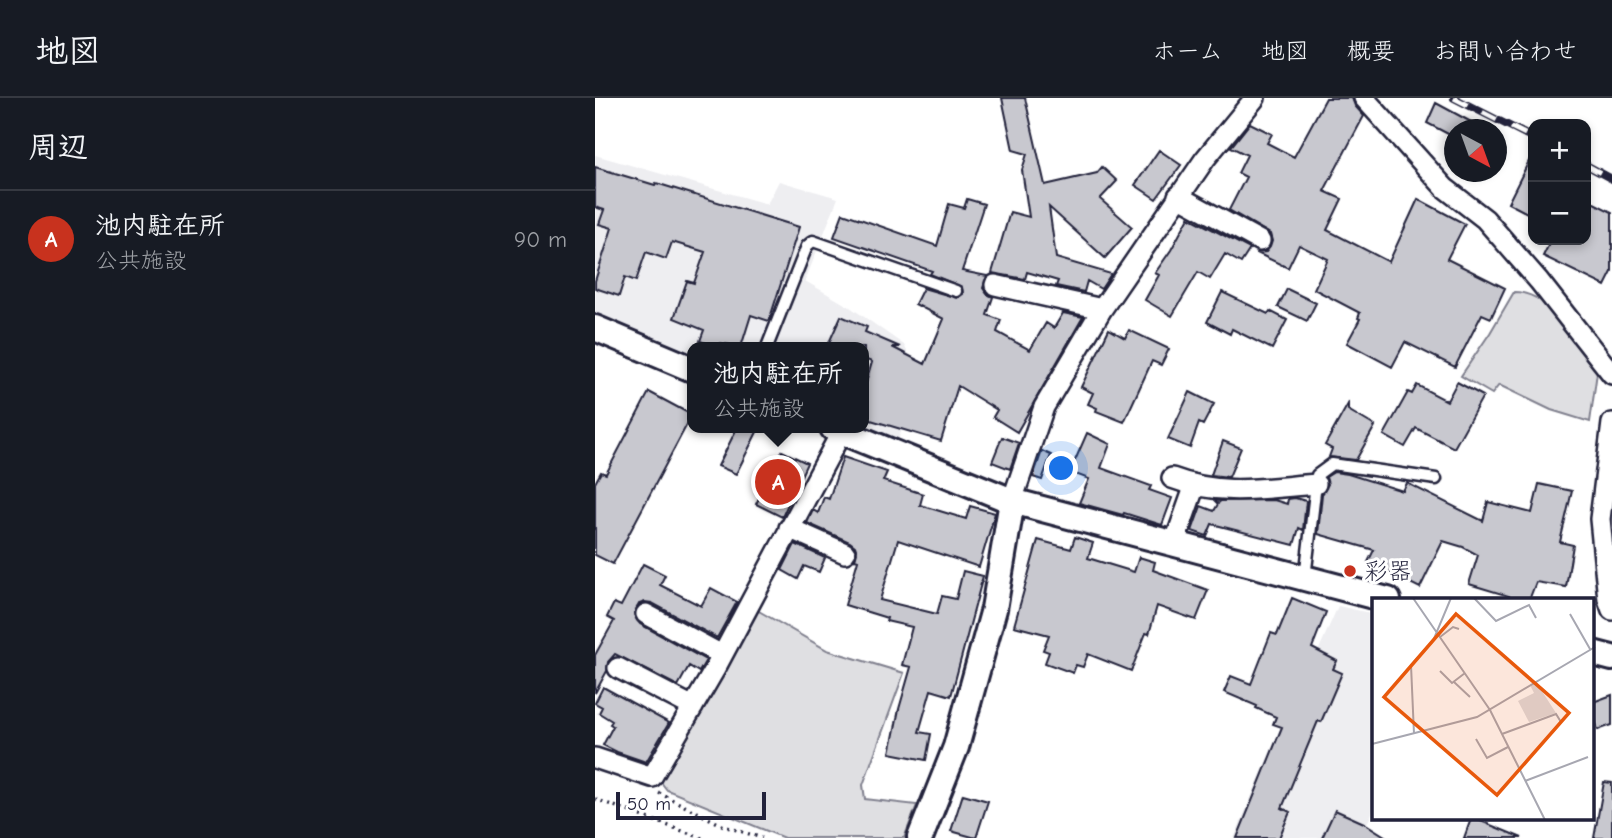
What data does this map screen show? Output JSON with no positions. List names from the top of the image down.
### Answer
{
  "places": ["彩器"],
  "scale_bar": "50 m",
  "north": "bottom right",
  "page": {
    "header": "地図",
    "nav": [
      "ホーム",
      "地図",
      "概要",
      "お問い合わせ"
    ],
    "heading": "周辺",
    "map_buttons": ["+", "−"],
    "list": [
      {
        "mark": "A",
        "name": "池内駐在所",
        "note": "公共施設",
        "value": "90 m"
      }
    ],
    "popup": ["池内駐在所", "公共施設"],
    "pins": "A",
    "scale": "50 m"
  }
}
